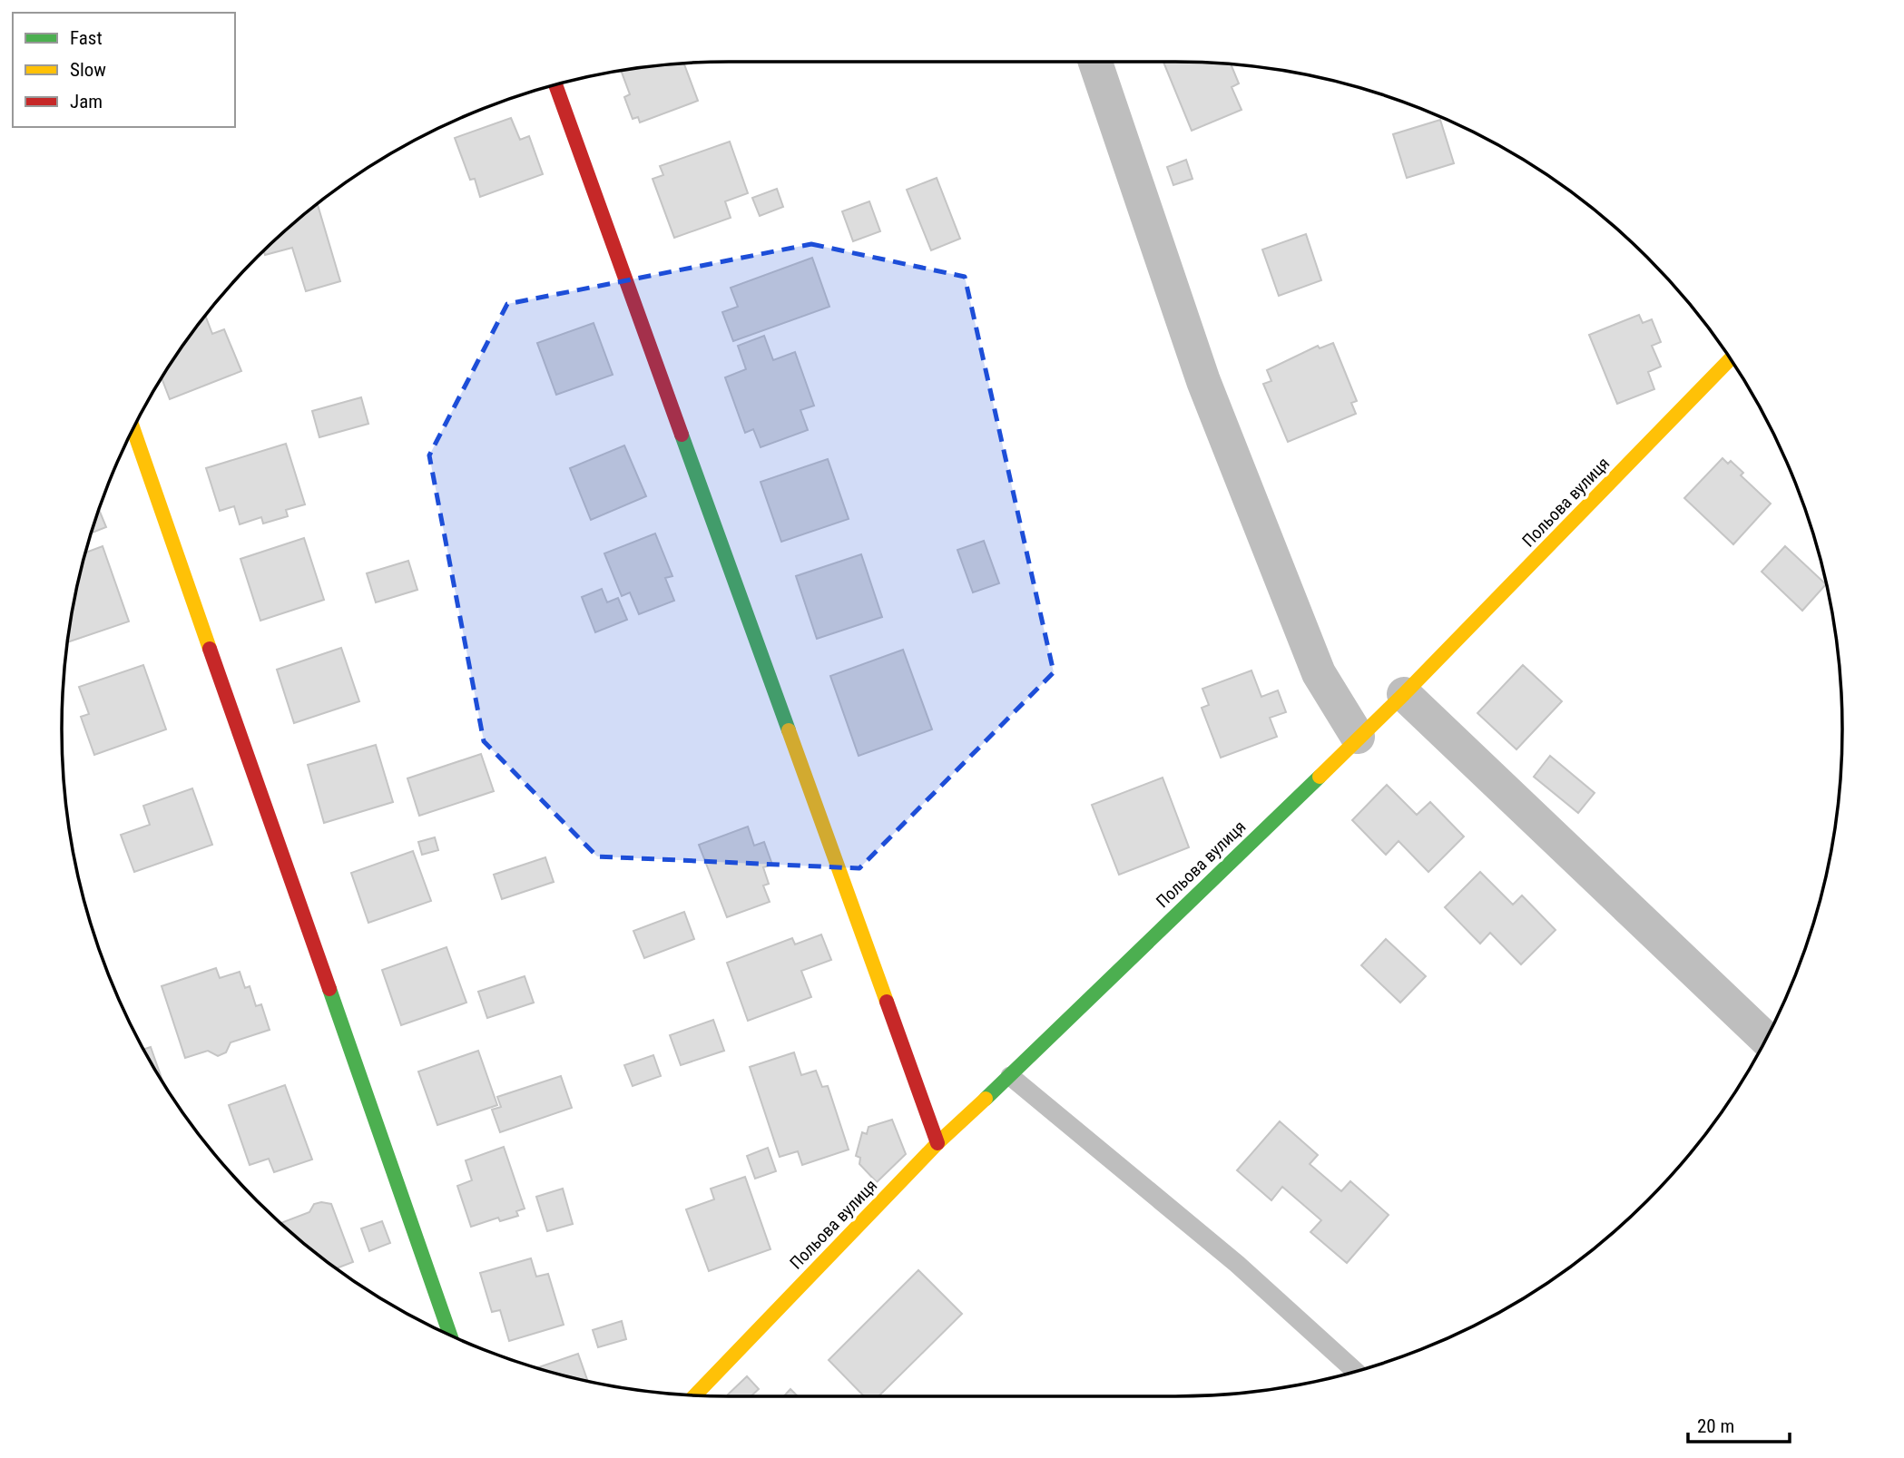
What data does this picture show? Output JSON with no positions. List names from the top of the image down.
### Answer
{
  "streets": {
    "street": ["Польова вулиця"]
  },
  "legend": ["Fast", "Slow", "Jam"],
  "scale_bar": "20 m"
}
